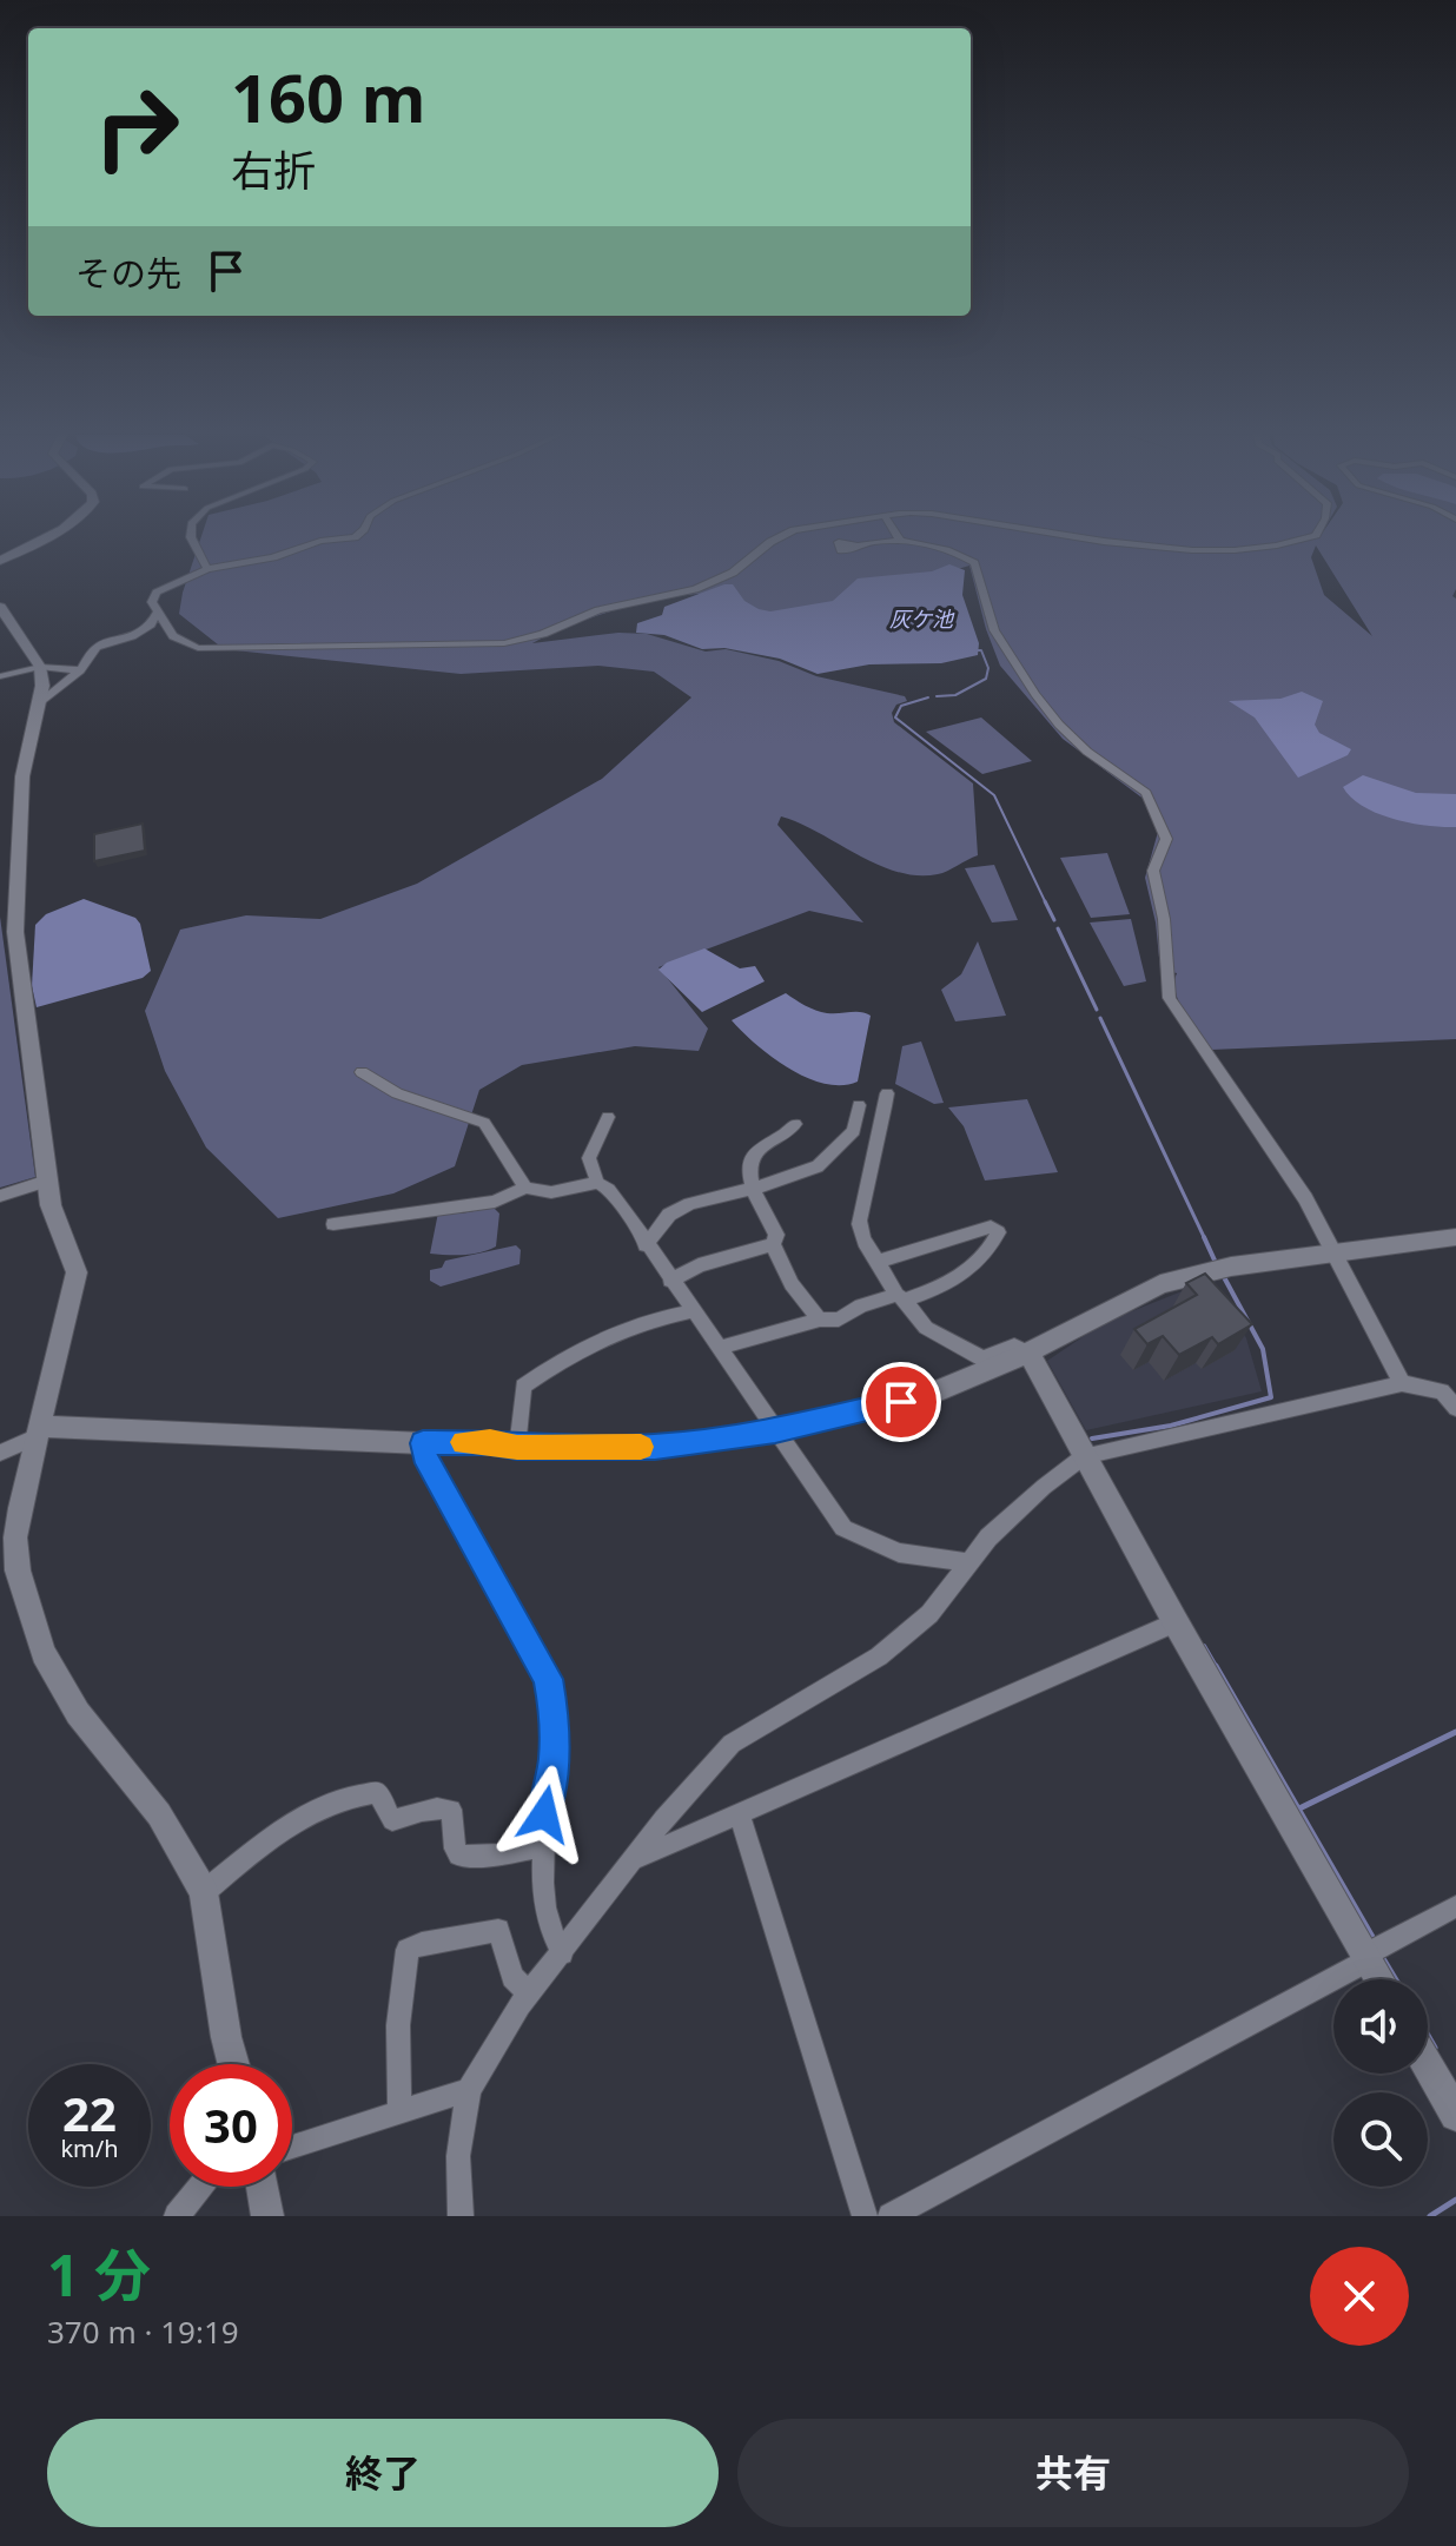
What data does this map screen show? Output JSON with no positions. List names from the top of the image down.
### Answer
{
  "water": ["灰ケ池"],
  "page": {
    "turn": ["160 m", "右折"],
    "then": "その先",
    "speed": "22 km/h",
    "limit": "30",
    "heading": ["1 分", "370 m · 19:19"],
    "buttons": ["終了", "共有"]
  }
}
